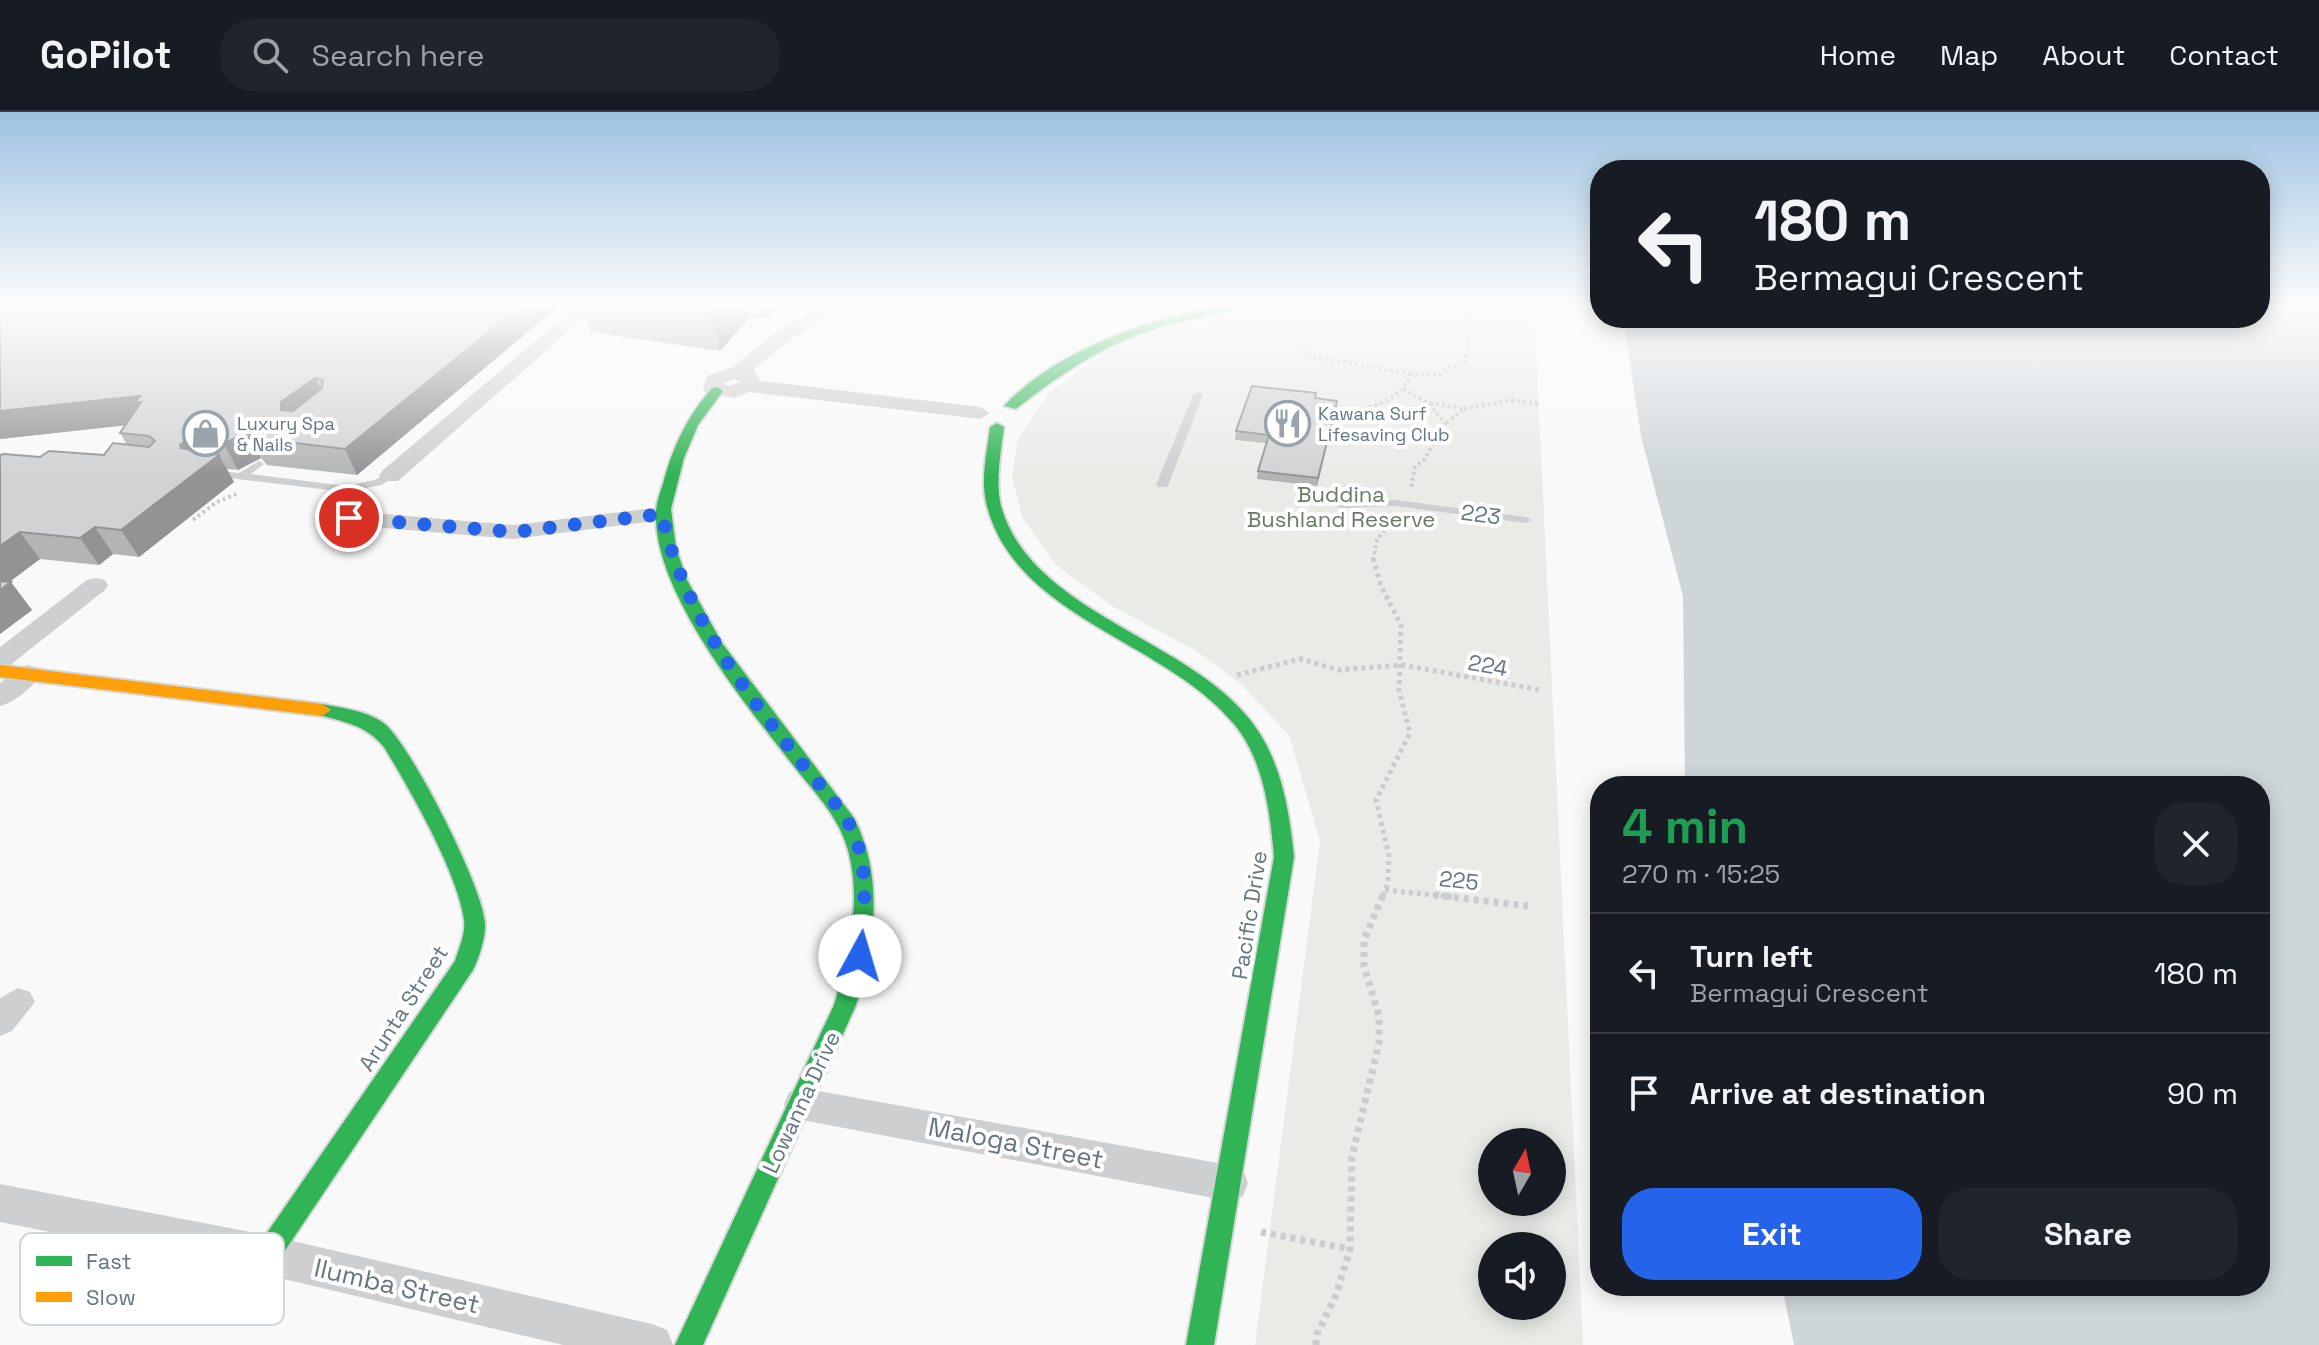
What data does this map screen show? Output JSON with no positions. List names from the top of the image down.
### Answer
{
  "streets": {
    "street": [
      "Pacific Drive",
      "Arunta Street",
      "Lowanna Drive",
      "Maloga Street",
      "Ilumba Street"
    ],
    "lane": ["223"],
    "path": ["224", "225"]
  },
  "crossings": [
    ["224", "Pacific Drive"],
    ["Pacific Drive", "Maloga Street"],
    ["Lowanna Drive", "Maloga Street"]
  ],
  "parks": ["Buddina Bushland Reserve"],
  "places": {
    "restaurant": ["Kawana Surf Lifesaving Club"],
    "shop": ["Luxury Spa & Nails"]
  },
  "legend": ["Fast", "Slow"],
  "north": "top",
  "page": {
    "header": "GoPilot",
    "search": "Search here",
    "nav": [
      "Home",
      "Map",
      "About",
      "Contact"
    ],
    "turn": ["180 m", "Bermagui Crescent"],
    "heading": ["4 min", "270 m · 15:25"],
    "list": [
      {
        "name": "Turn left",
        "note": "Bermagui Crescent",
        "value": "180 m"
      },
      {
        "name": "Arrive at destination",
        "value": "90 m"
      }
    ],
    "buttons": ["Exit", "Share"]
  }
}
